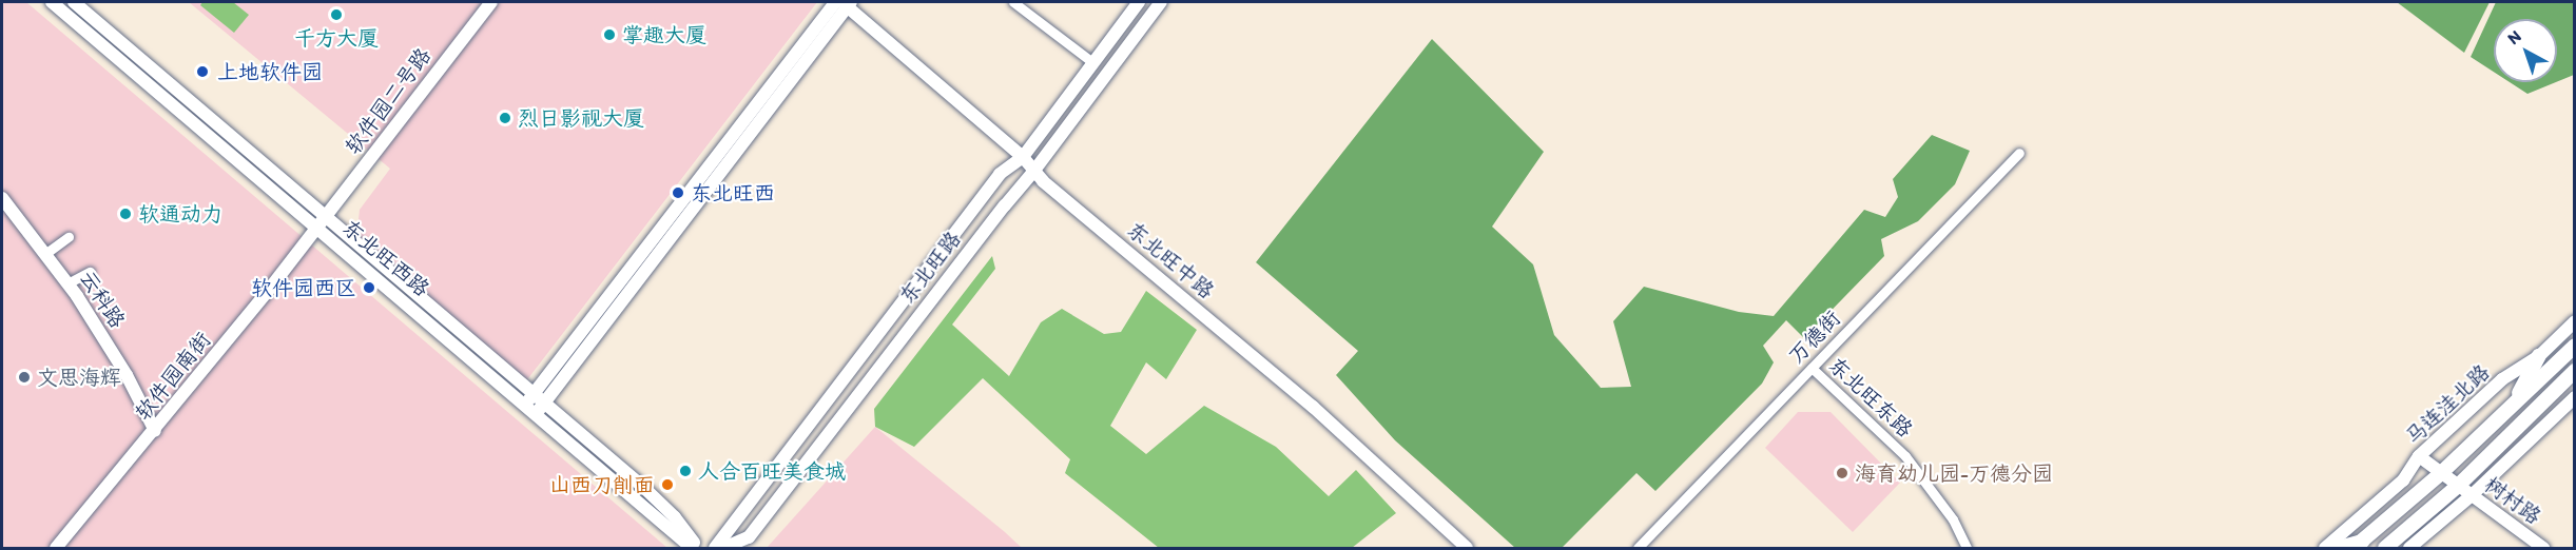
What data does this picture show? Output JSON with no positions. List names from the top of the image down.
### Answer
{
  "streets": {
    "street": [
      "软件园二号路",
      "东北旺西路",
      "东北旺中路",
      "东北旺路",
      "云科路",
      "万德街",
      "软件园南街",
      "东北旺东路",
      "马连洼北路",
      "树村路"
    ]
  },
  "crossings": [
    ["软件园二号路", "东北旺西路"],
    ["软件园二号路", "软件园南街"],
    ["东北旺西路", "软件园南街"],
    ["东北旺中路", "东北旺路"],
    ["云科路", "软件园南街"],
    ["万德街", "东北旺东路"],
    ["马连洼北路", "树村路"]
  ],
  "places": [
    "千方大厦",
    "掌趣大厦",
    "上地软件园",
    "烈日影视大厦",
    "东北旺西",
    "软通动力",
    "软件园西区",
    "文思海辉",
    "人合百旺美食城",
    "海育幼儿园-万德分园",
    "山西刀削面"
  ],
  "north": "top left"
}
